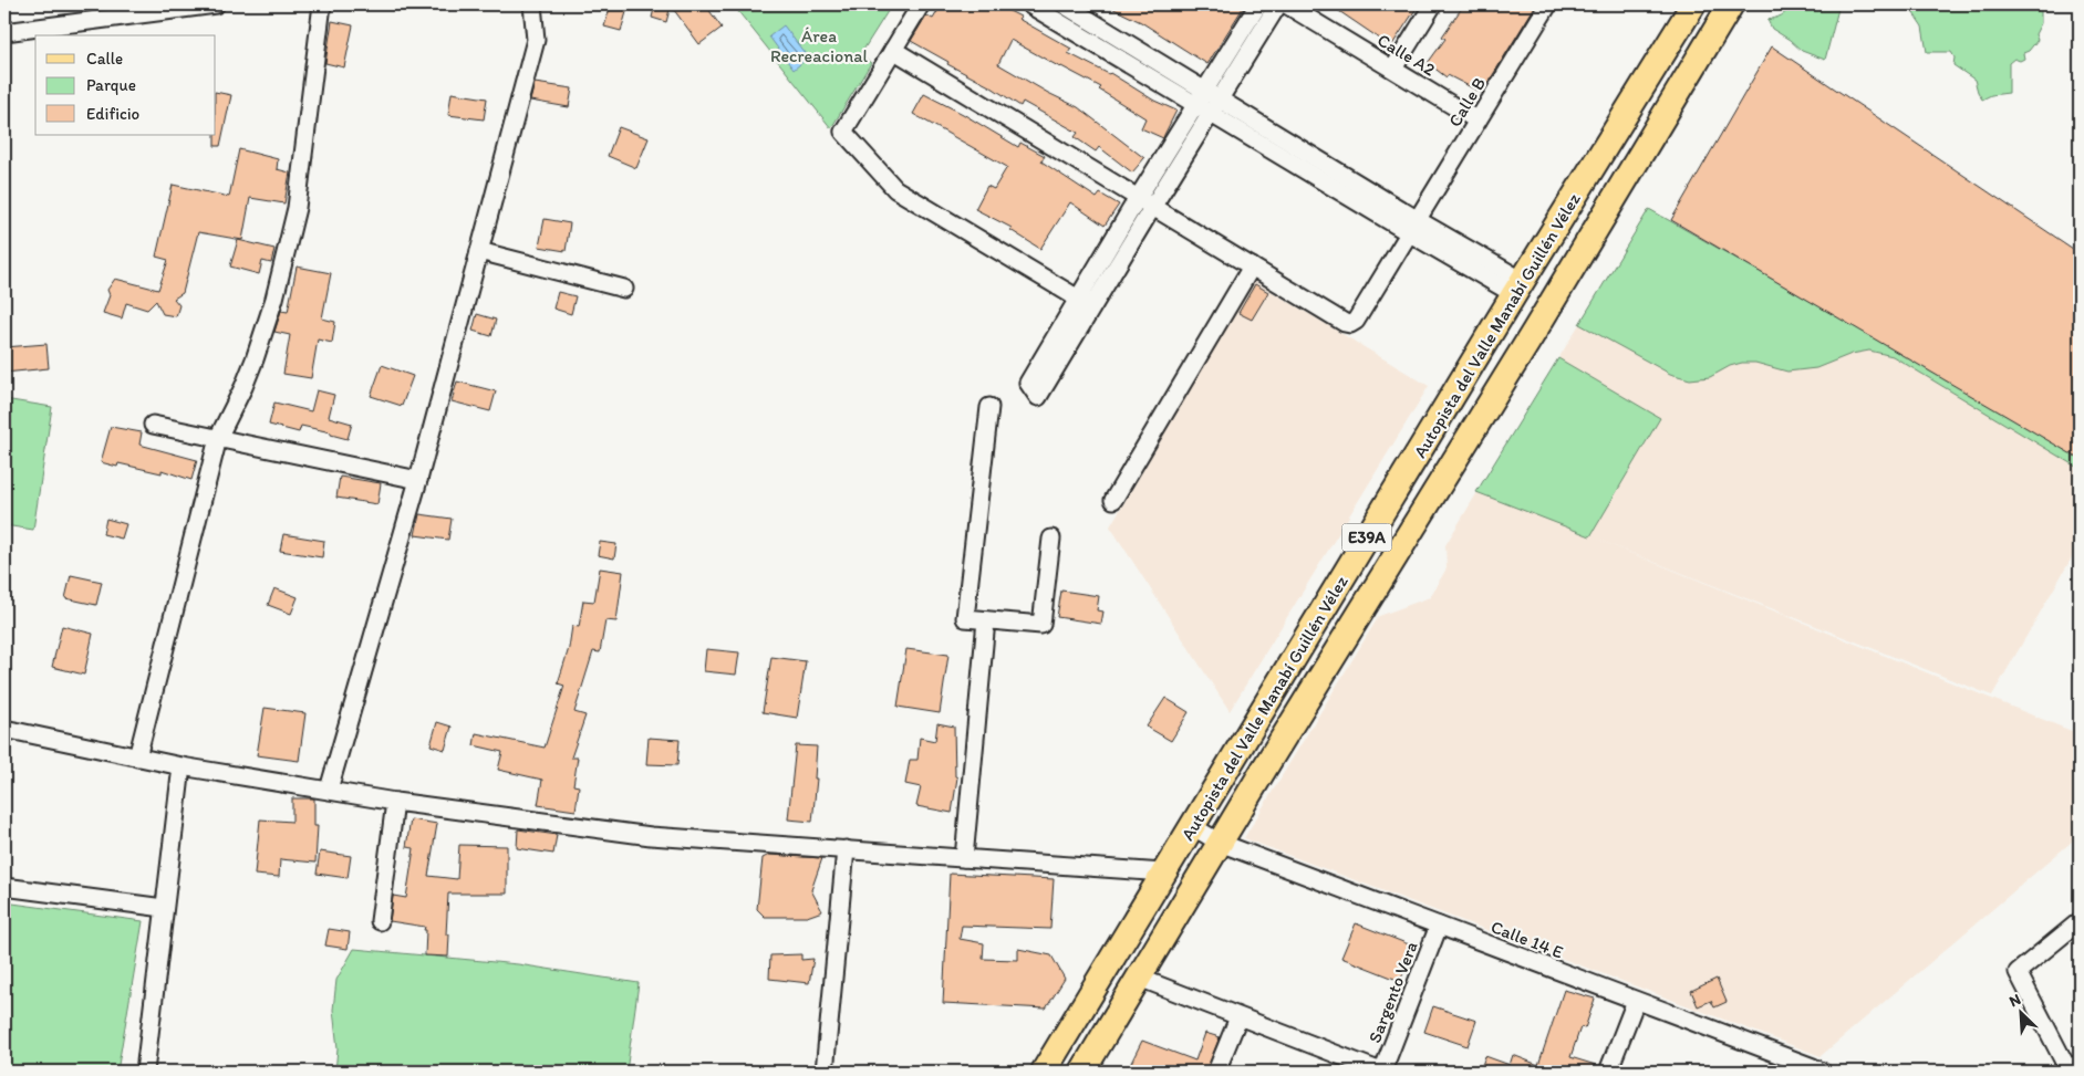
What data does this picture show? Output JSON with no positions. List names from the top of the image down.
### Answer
{
  "streets": {
    "main road": ["Autopista del Valle Manabí Guillén Vélez", "E39A"],
    "street": [
      "Calle A2",
      "Calle B",
      "Calle 14 E",
      "Sargento Vera"
    ]
  },
  "crossings": [
    ["Calle A2", "Calle B"],
    ["Autopista del Valle Manabí Guillén Vélez", "Calle 14 E"],
    ["Calle 14 E", "Sargento Vera"]
  ],
  "parks": ["Área Recreacional"],
  "legend": ["Calle", "Parque", "Edificio"],
  "north": "top left"
}
